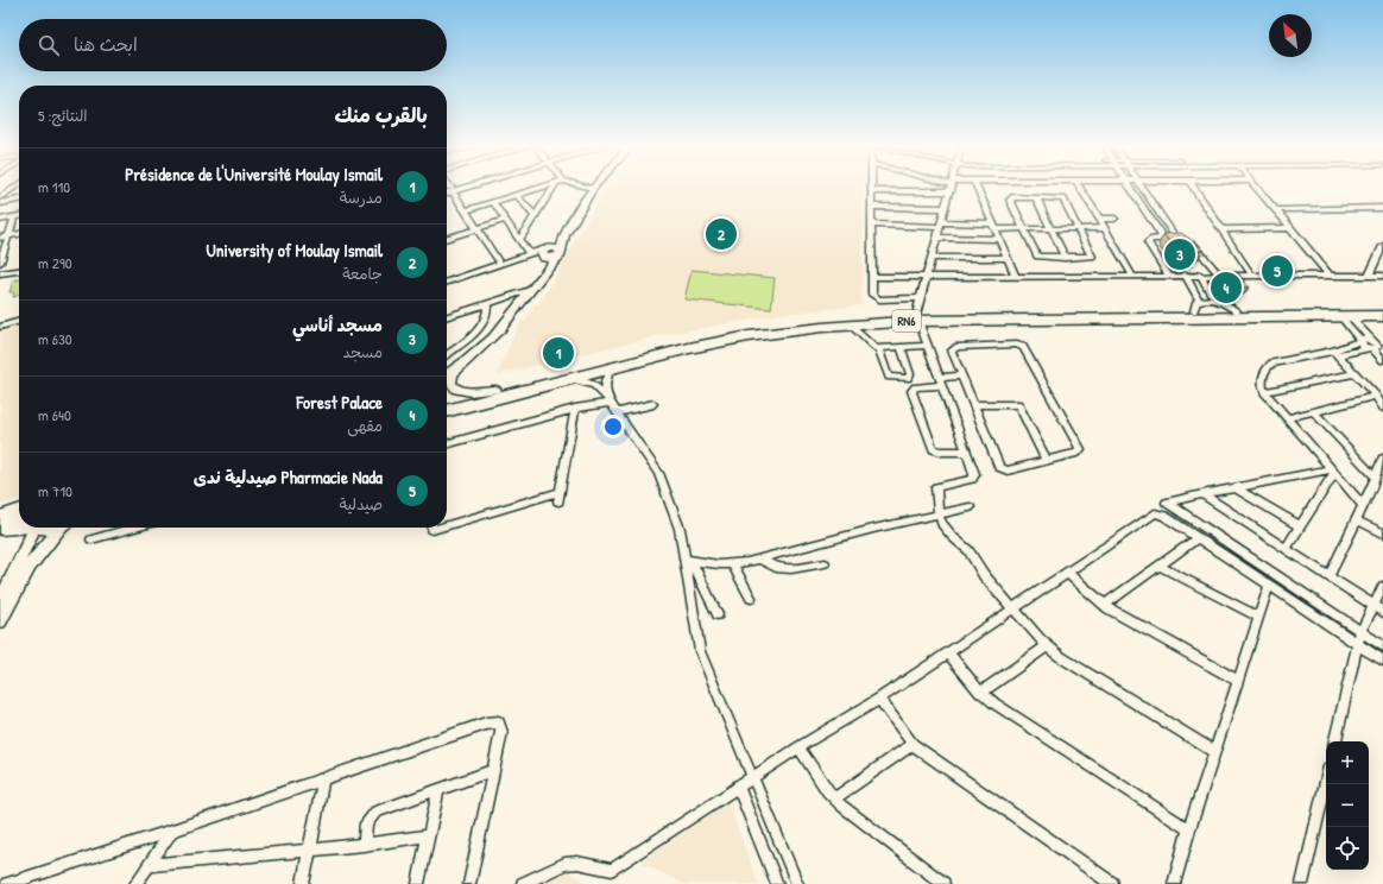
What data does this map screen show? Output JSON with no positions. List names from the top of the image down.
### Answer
{
  "streets": {
    "highway": ["RN6"]
  },
  "north": "top left",
  "page": {
    "search": "ابحث هنا",
    "heading": ["بالقرب منك", "النتائج: 5"],
    "list": [
      {
        "mark": "1",
        "name": "Présidence de l'Université Moulay Ismail",
        "note": "مدرسة",
        "value": "110 m"
      },
      {
        "mark": "2",
        "name": "University of Moulay Ismail",
        "note": "جامعة",
        "value": "290 m"
      },
      {
        "mark": "3",
        "name": "مسجد أناسي",
        "note": "مسجد",
        "value": "630 m"
      },
      {
        "mark": "4",
        "name": "Forest Palace",
        "note": "مقهى",
        "value": "640 m"
      },
      {
        "mark": "5",
        "name": "Pharmacie Nada صيدلية ندى",
        "note": "صيدلية",
        "value": "710 m"
      }
    ],
    "pins": [
      "2",
      "3",
      "5",
      "4",
      "1"
    ],
    "map_buttons": ["+", "−"]
  }
}
